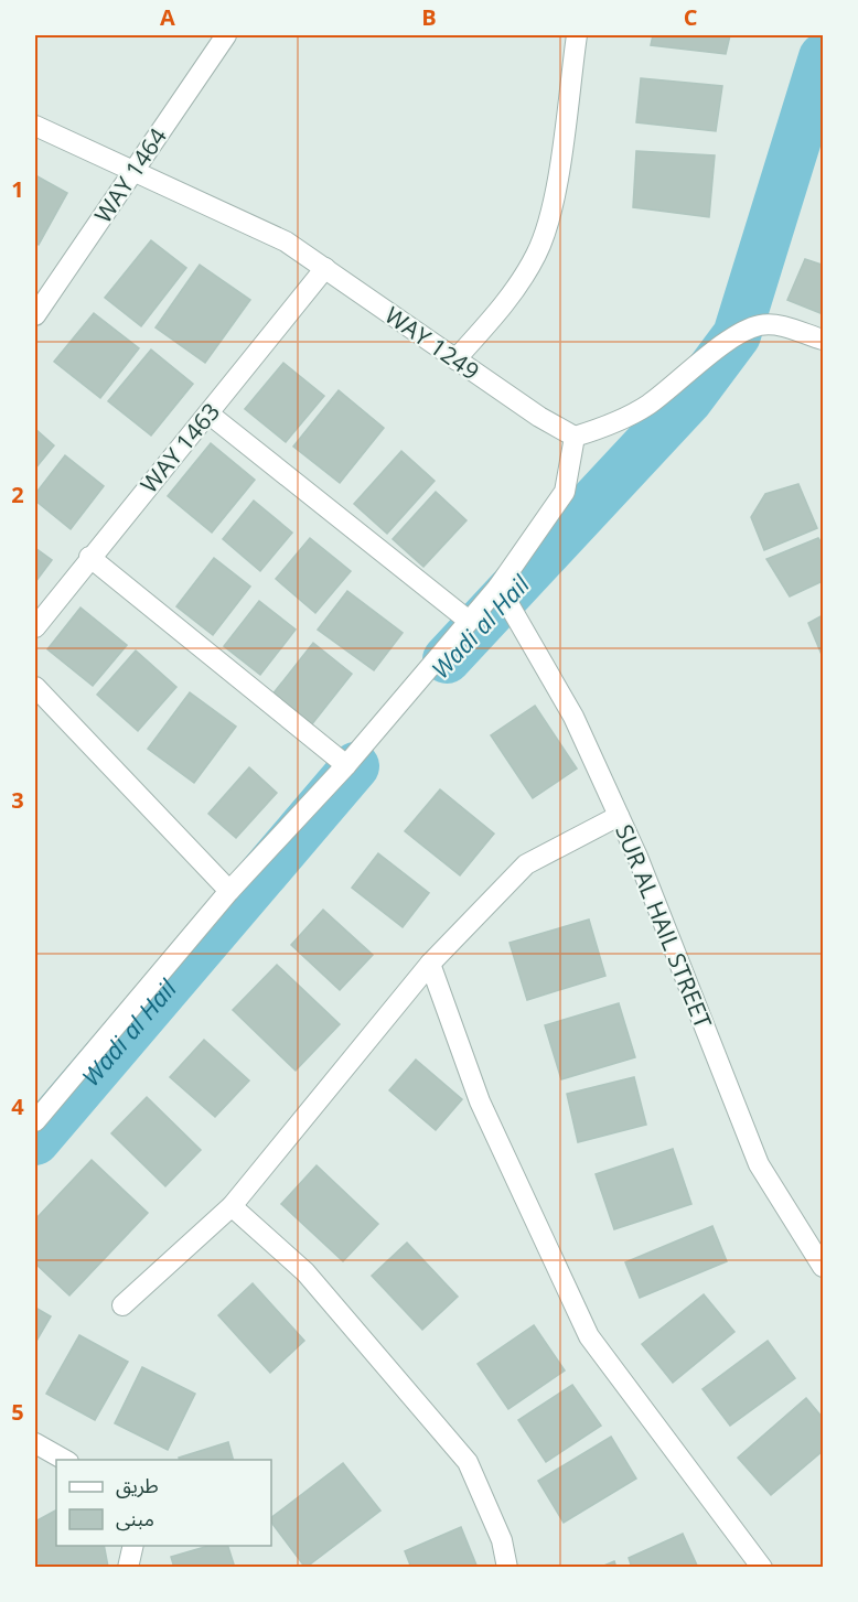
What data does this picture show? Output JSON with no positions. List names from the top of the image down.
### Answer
{
  "streets": {
    "street": [
      "WAY 1464",
      "WAY 1249",
      "WAY 1463",
      "SUR AL HAIL STREET"
    ]
  },
  "crossings": [
    ["WAY 1464", "WAY 1249"],
    ["WAY 1249", "WAY 1463"]
  ],
  "water": ["Wadi al Hail"],
  "legend": ["طريق", "مبنى"],
  "grid": {
    "columns": ["A", "B", "C"],
    "rows": [
      "1",
      "2",
      "3",
      "4",
      "5"
    ]
  }
}
